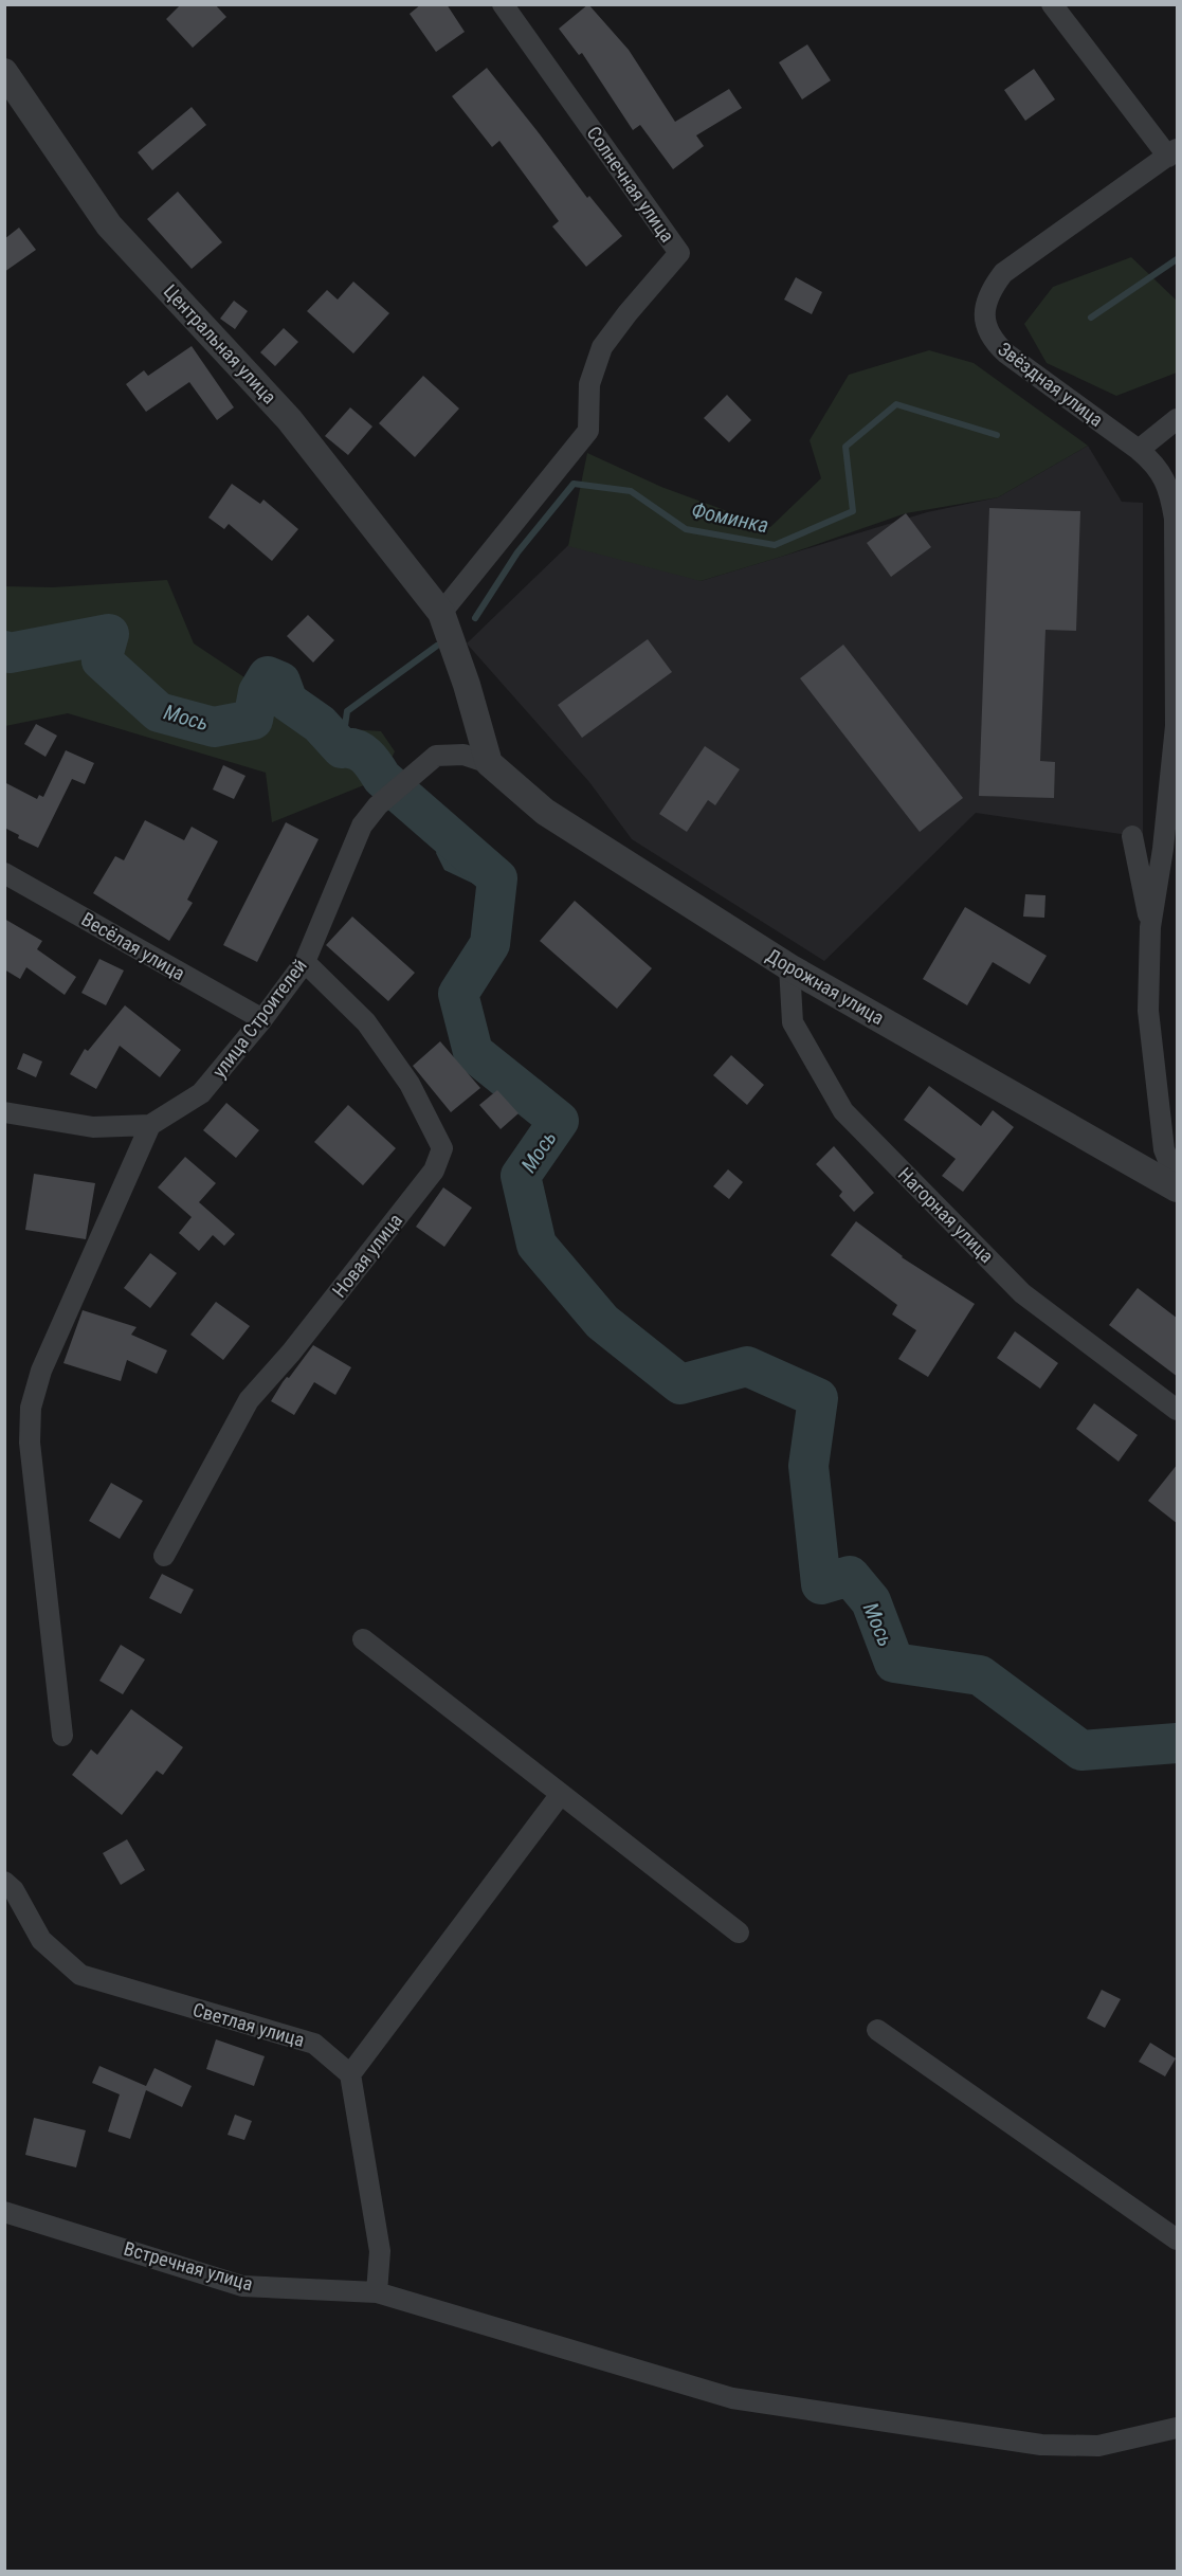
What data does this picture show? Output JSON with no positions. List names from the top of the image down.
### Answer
{
  "streets": {
    "street": [
      "Солнечная улица",
      "Центральная улица",
      "Звёздная улица",
      "Весёлая улица",
      "Дорожная улица",
      "улица Строителей",
      "Нагорная улица",
      "Новая улица",
      "Светлая улица",
      "Встречная улица"
    ]
  },
  "crossings": [
    ["Солнечная улица", "Центральная улица"],
    ["Центральная улица", "Дорожная улица"],
    ["Центральная улица", "улица Строителей"],
    ["Весёлая улица", "улица Строителей"],
    ["Дорожная улица", "улица Строителей"],
    ["Дорожная улица", "Нагорная улица"],
    ["улица Строителей", "Новая улица"]
  ],
  "water": ["Фоминка", "Мось"]
}
